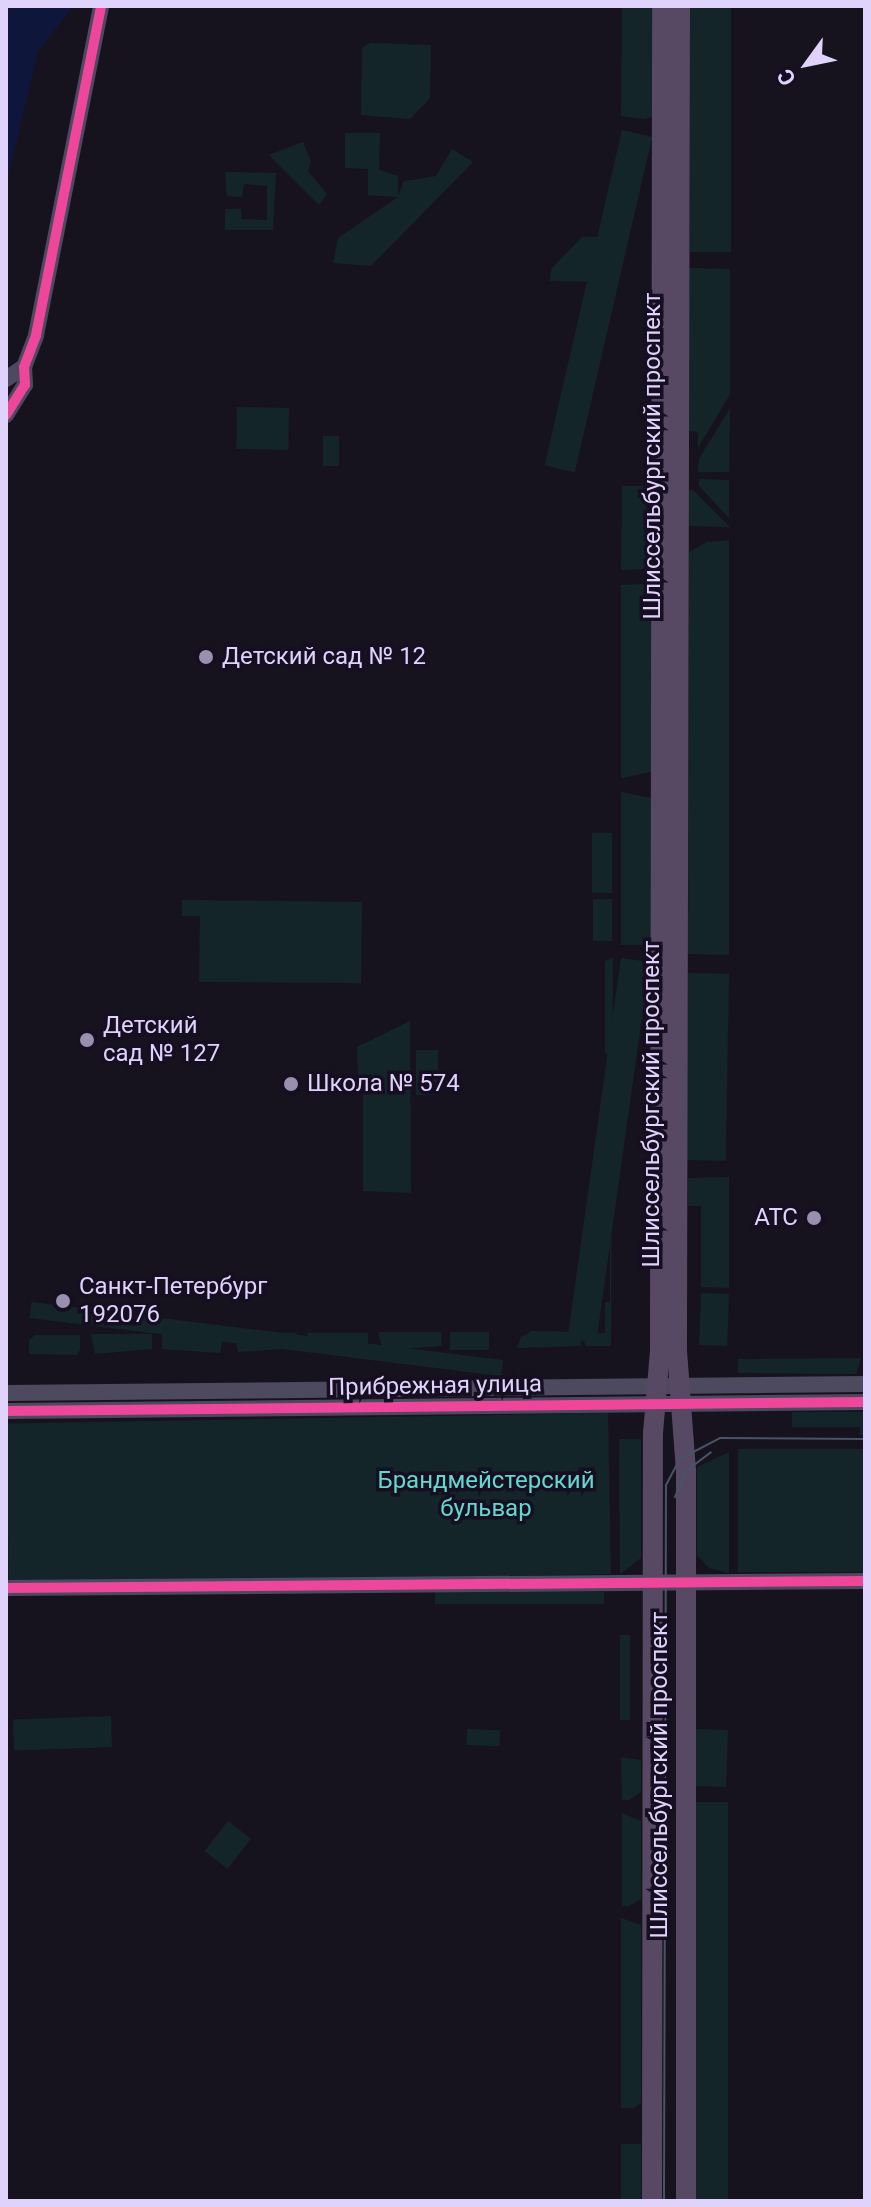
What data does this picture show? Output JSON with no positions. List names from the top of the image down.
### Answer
{
  "streets": {
    "main road": ["Шлиссельбургский проспект"],
    "street": ["Прибрежная улица"]
  },
  "crossings": [
    ["Шлиссельбургский проспект", "Прибрежная улица"]
  ],
  "parks": ["Брандмейстерский бульвар"],
  "places": [
    "Детский сад № 12",
    "Детский сад № 127",
    "Школа № 574",
    "АТС",
    "Санкт-Петербург 192076"
  ],
  "north": "bottom left"
}
